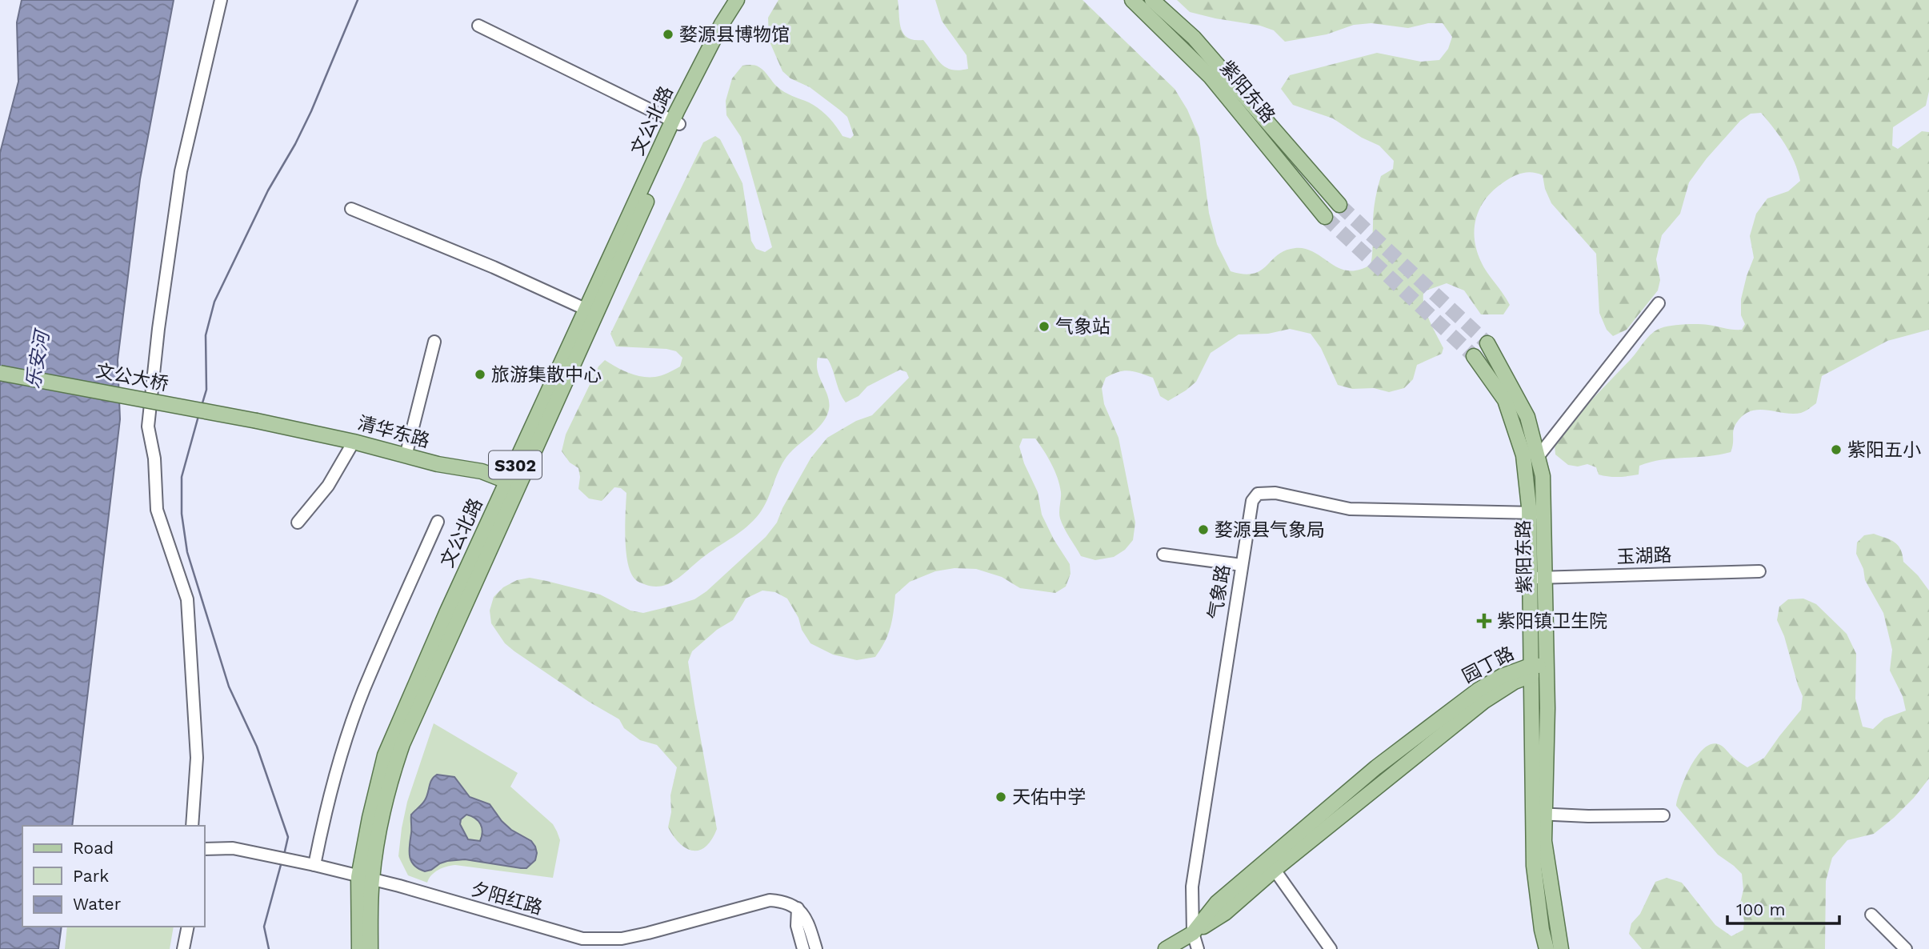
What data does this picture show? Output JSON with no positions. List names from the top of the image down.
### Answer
{
  "streets": {
    "main road": [
      "紫阳东路",
      "文公北路",
      "文公大桥",
      "清华东路",
      "S302",
      "园丁路"
    ],
    "street": ["玉湖路", "气象路", "夕阳红路"]
  },
  "crossings": [
    ["紫阳东路", "玉湖路"],
    ["紫阳东路", "气象路"],
    ["紫阳东路", "园丁路"],
    ["文公北路", "清华东路"],
    ["文公北路", "夕阳红路"],
    ["文公大桥", "清华东路"],
    ["气象路", "园丁路"]
  ],
  "water": ["乐安河"],
  "places": {
    "other": [
      "婺源县博物馆",
      "气象站",
      "旅游集散中心",
      "紫阳五小",
      "婺源县气象局",
      "天佑中学"
    ],
    "health": ["紫阳镇卫生院"]
  },
  "legend": ["Road", "Park", "Water"],
  "scale_bar": "100 m"
}
